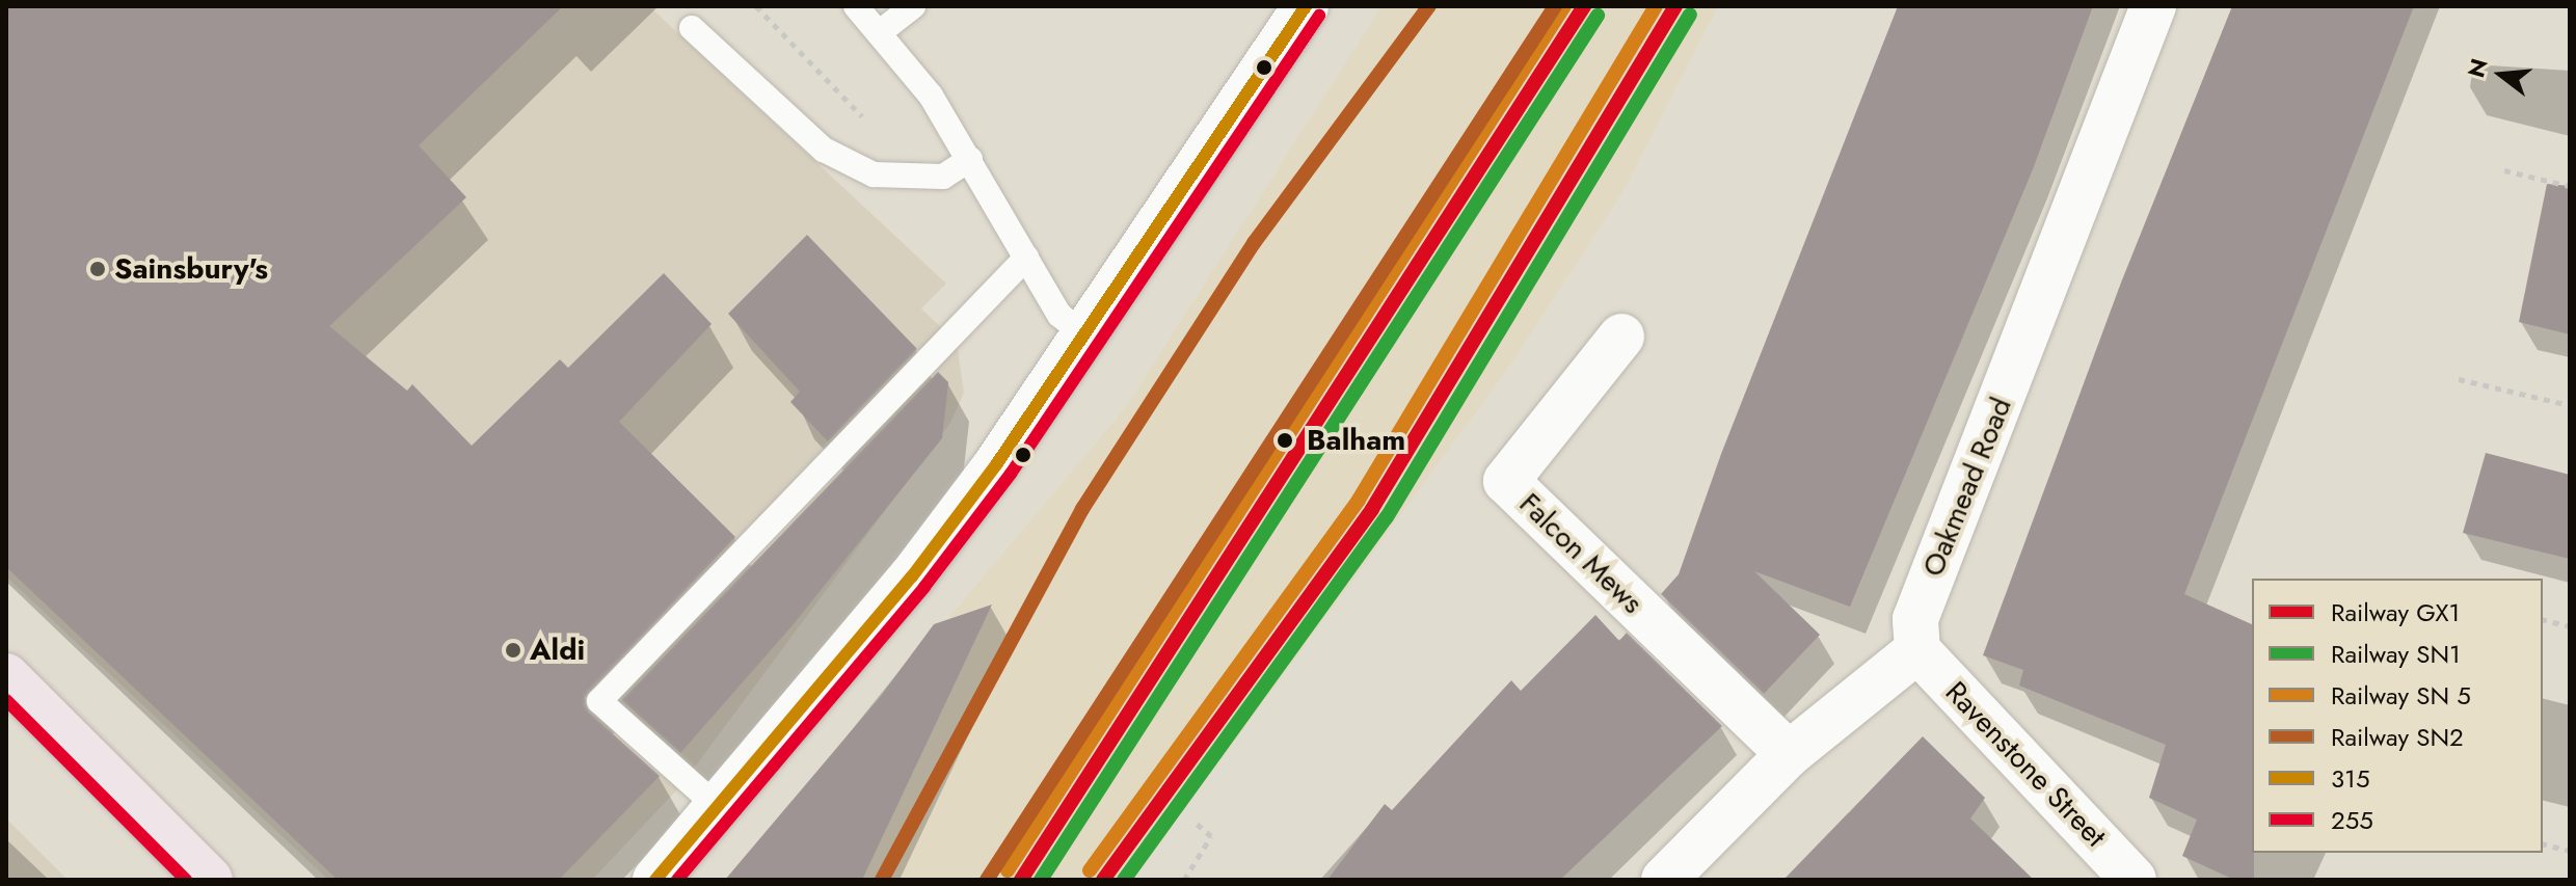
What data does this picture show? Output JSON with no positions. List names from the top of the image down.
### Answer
{
  "streets": {
    "street": ["Oakmead Road", "Falcon Mews", "Ravenstone Street"]
  },
  "crossings": [
    ["Oakmead Road", "Ravenstone Street"]
  ],
  "places": ["Sainsbury's", "Balham", "Aldi"],
  "lines": [
    "rail line GX1",
    "rail line SN2",
    "transit line 315",
    "rail line SN1",
    "transit line 255"
  ],
  "legend": [
    "Railway GX1",
    "Railway SN1",
    "Railway SN 5",
    "Railway SN2",
    "315",
    "255"
  ],
  "north": "left"
}
